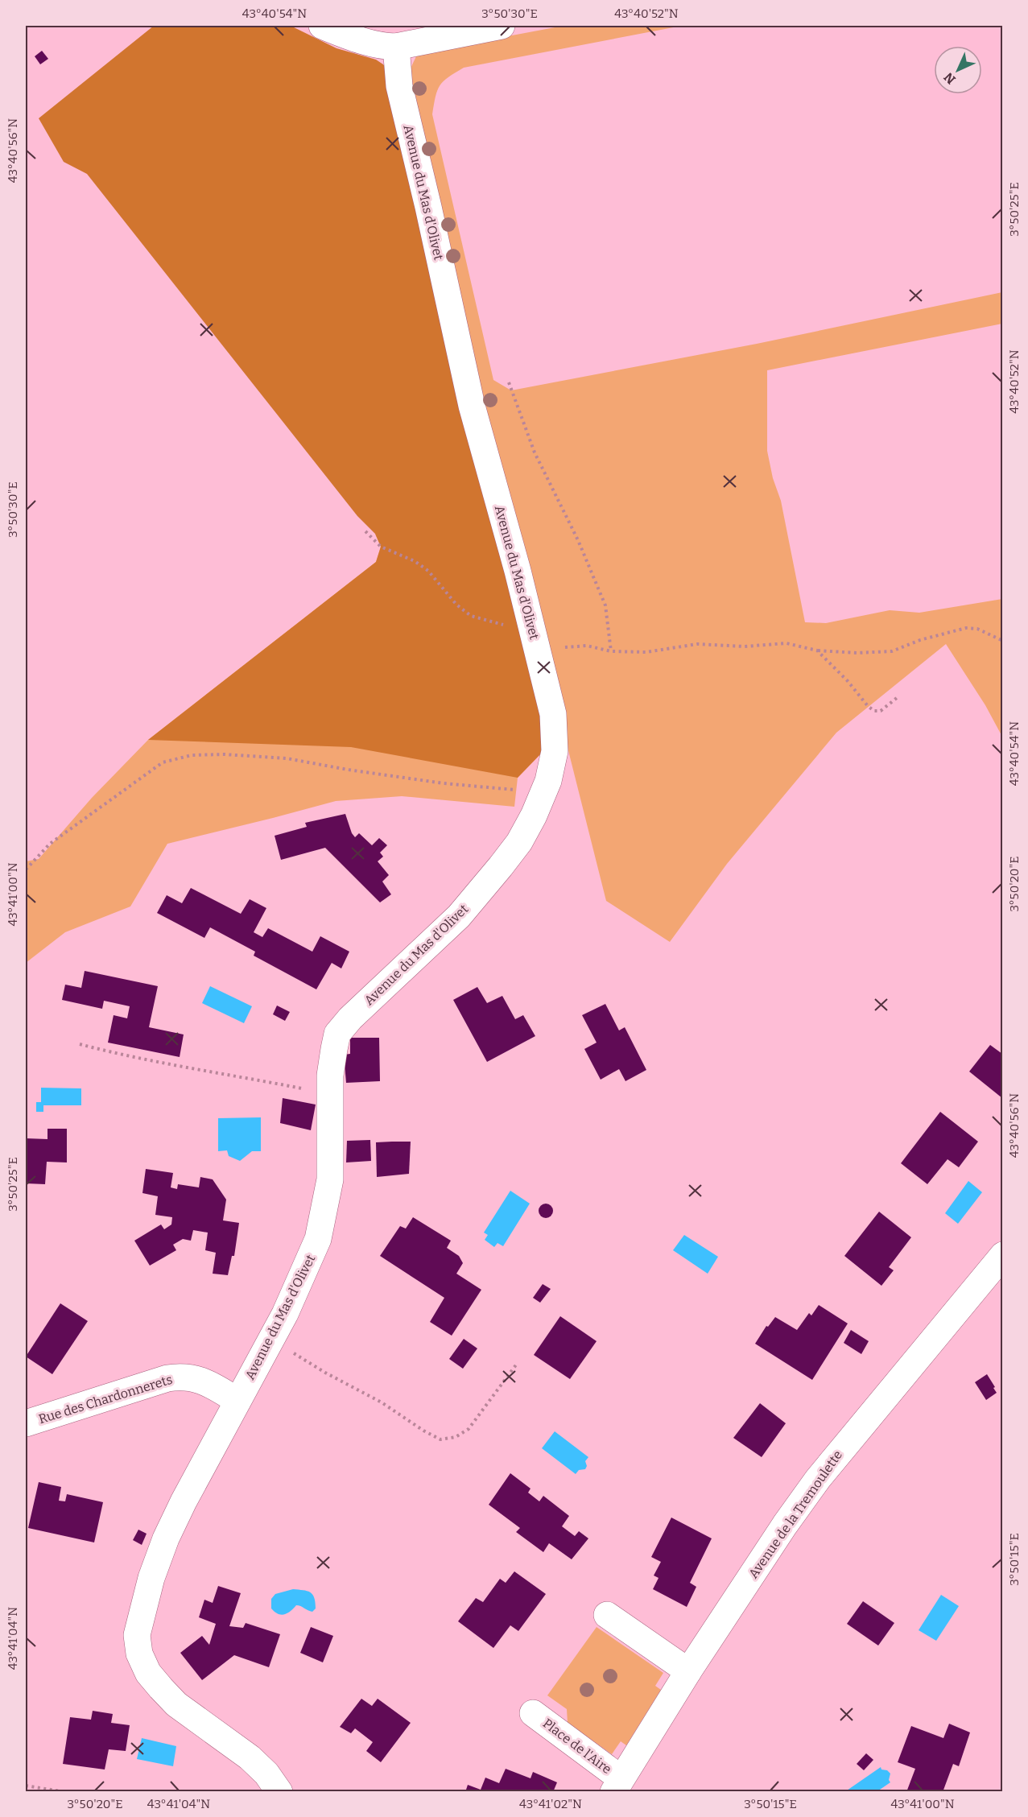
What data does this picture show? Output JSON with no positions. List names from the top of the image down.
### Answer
{
  "streets": {
    "street": [
      "Avenue du Mas d'Olivet",
      "Rue des Chardonnerets",
      "Avenue de la Tremoulette",
      "Place de l'Aire"
    ]
  },
  "crossings": [
    ["Avenue du Mas d'Olivet", "Rue des Chardonnerets"],
    ["Avenue de la Tremoulette", "Place de l'Aire"]
  ],
  "north": "bottom left",
  "coordinates": [
    "43°40'54\"N",
    "3°50'30\"E",
    "43°40'52\"N",
    "43°40'56\"N",
    "3°50'25\"E",
    "3°50'20\"E",
    "43°41'00\"N",
    "3°50'15\"E",
    "43°41'04\"N",
    "43°41'02\"N"
  ]
}
